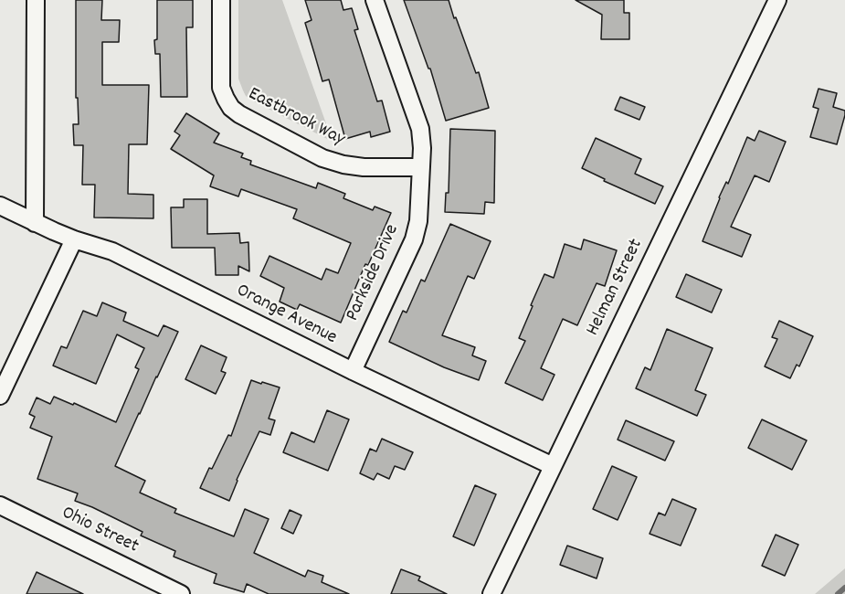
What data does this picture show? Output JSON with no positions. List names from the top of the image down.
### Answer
{
  "streets": {
    "street": [
      "Eastbrook Way",
      "Parkside Drive",
      "Helman Street",
      "Orange Avenue",
      "Ohio Street"
    ]
  },
  "crossings": [
    ["Eastbrook Way", "Parkside Drive"],
    ["Parkside Drive", "Orange Avenue"],
    ["Helman Street", "Orange Avenue"]
  ]
}
